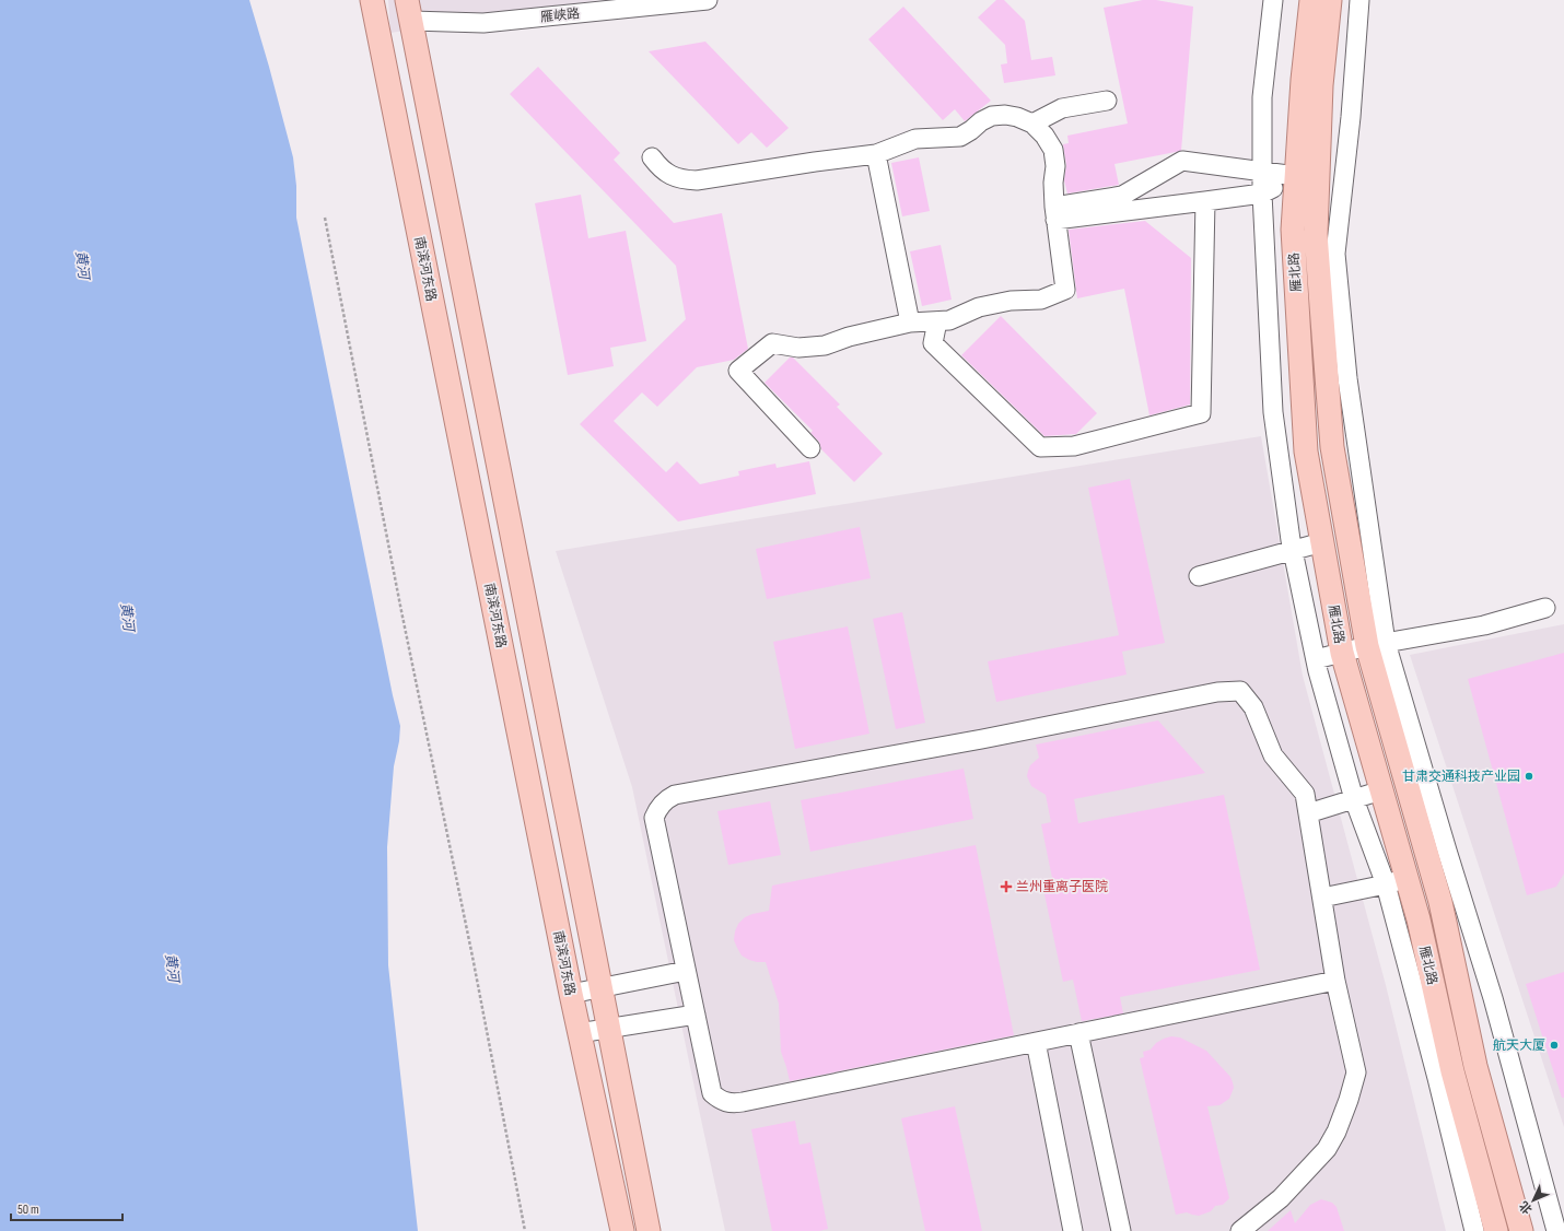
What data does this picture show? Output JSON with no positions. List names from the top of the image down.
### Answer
{
  "streets": {
    "main road": ["南滨河东路", "雁北路"],
    "street": ["雁峡路"]
  },
  "water": ["黄河"],
  "places": {
    "other": ["甘肃交通科技产业园", "航天大厦"],
    "health": ["兰州重离子医院"]
  },
  "scale_bar": "50 m",
  "north": "bottom left"
}
